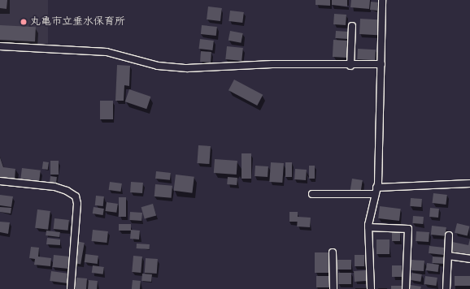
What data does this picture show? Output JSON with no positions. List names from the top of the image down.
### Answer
{
  "places": ["丸亀市立垂水保育所"]
}
